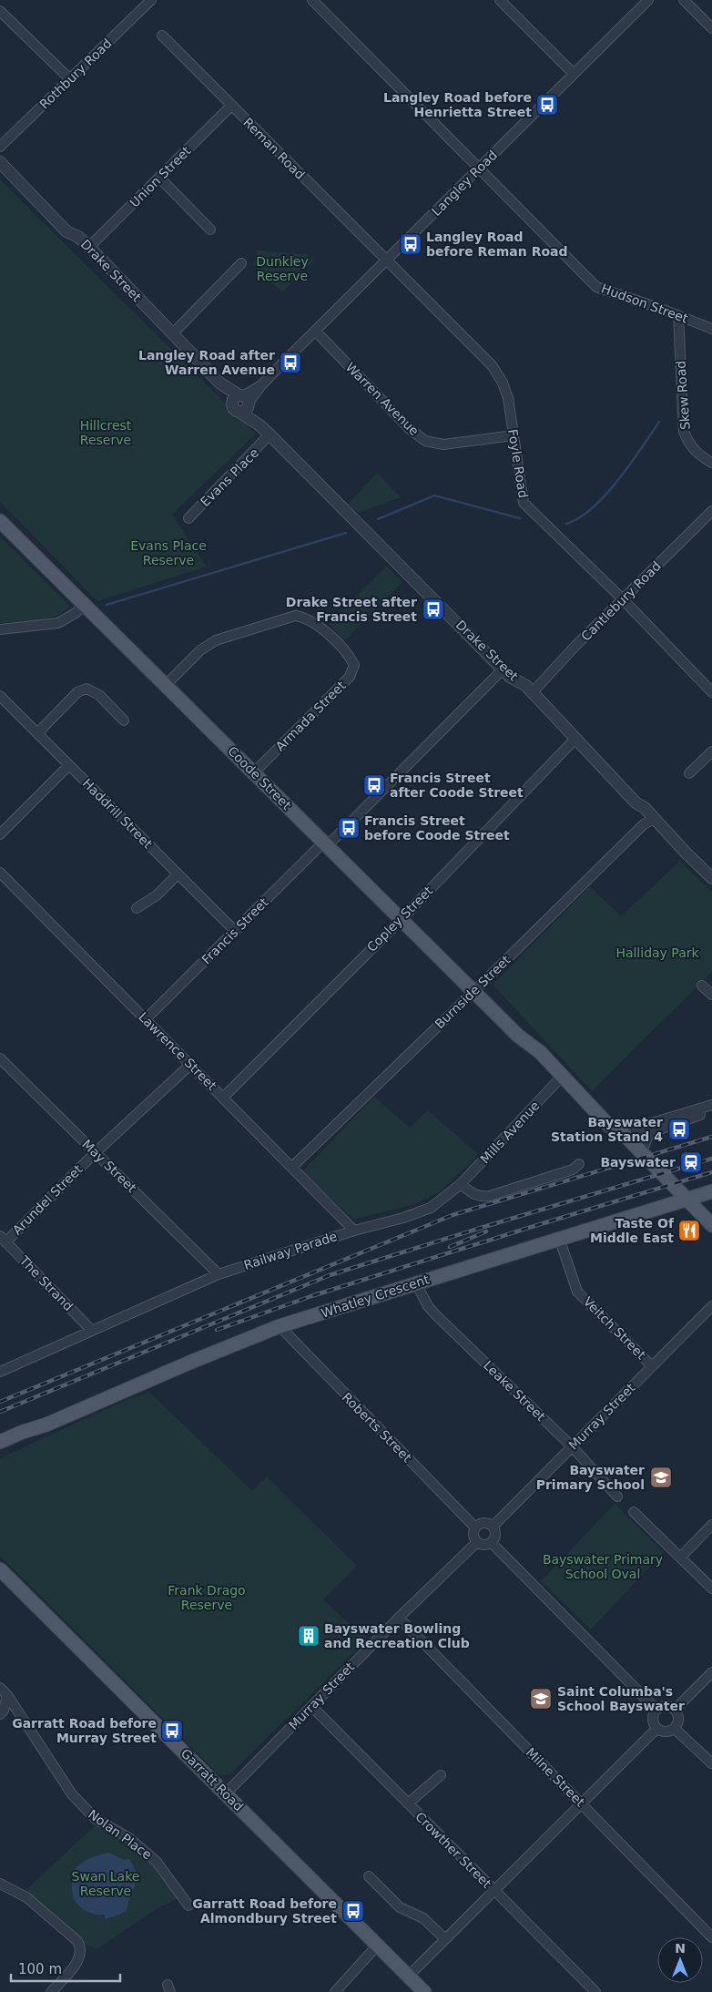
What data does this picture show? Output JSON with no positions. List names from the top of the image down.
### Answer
{
  "streets": {
    "main road": ["Coode Street", "Whatley Crescent", "Garratt Road"],
    "street": [
      "Rothbury Road",
      "Reman Road",
      "Union Street",
      "Langley Road",
      "Drake Street",
      "Hudson Street",
      "Skew Road",
      "Warren Avenue",
      "Foyle Road",
      "Evans Place",
      "Cantlebury Road",
      "Armada Street",
      "Haddrill Street",
      "Copley Street",
      "Francis Street",
      "Burnside Street",
      "Lawrence Street",
      "Mills Avenue",
      "May Street",
      "Arundel Street",
      "Railway Parade",
      "The Strand",
      "Veitch Street",
      "Leake Street",
      "Murray Street",
      "Roberts Street",
      "Milne Street",
      "Nolan Place",
      "Crowther Street"
    ]
  },
  "crossings": [
    ["Reman Road", "Union Street"],
    ["Reman Road", "Langley Road"],
    ["Reman Road", "Foyle Road"],
    ["Union Street", "Drake Street"],
    ["Langley Road", "Drake Street"],
    ["Langley Road", "Hudson Street"],
    ["Langley Road", "Warren Avenue"],
    ["Langley Road", "Foyle Road"],
    ["Drake Street", "Evans Place"],
    ["Drake Street", "Cantlebury Road"],
    ["Drake Street", "Copley Street"],
    ["Drake Street", "Francis Street"],
    ["Drake Street", "Burnside Street"],
    ["Hudson Street", "Skew Road"],
    ["Warren Avenue", "Foyle Road"],
    ["Foyle Road", "Cantlebury Road"],
    ["Armada Street", "Coode Street"],
    ["Coode Street", "Copley Street"],
    ["Coode Street", "Francis Street"],
    ["Coode Street", "Burnside Street"],
    ["Coode Street", "Mills Avenue"],
    ["Coode Street", "Whatley Crescent"],
    ["Haddrill Street", "Francis Street"],
    ["Copley Street", "Lawrence Street"],
    ["Francis Street", "Lawrence Street"],
    ["Burnside Street", "Lawrence Street"],
    ["Lawrence Street", "Arundel Street"],
    ["Lawrence Street", "Railway Parade"],
    ["Mills Avenue", "Railway Parade"],
    ["May Street", "Arundel Street"],
    ["May Street", "Railway Parade"],
    ["Arundel Street", "The Strand"],
    ["Railway Parade", "The Strand"],
    ["Whatley Crescent", "Veitch Street"],
    ["Whatley Crescent", "Leake Street"],
    ["Whatley Crescent", "Roberts Street"],
    ["Veitch Street", "Murray Street"],
    ["Leake Street", "Murray Street"],
    ["Murray Street", "Roberts Street"],
    ["Murray Street", "Milne Street"],
    ["Murray Street", "Garratt Road"],
    ["Murray Street", "Crowther Street"]
  ],
  "parks": [
    "Dunkley Reserve",
    "Hillcrest Reserve",
    "Evans Place Reserve",
    "Halliday Park",
    "Bayswater Primary School Oval",
    "Frank Drago Reserve",
    "Swan Lake Reserve"
  ],
  "places": {
    "bus stop": [
      "Langley Road before Henrietta Street",
      "Langley Road before Reman Road",
      "Langley Road after Warren Avenue",
      "Drake Street after Francis Street",
      "Francis Street after Coode Street",
      "Francis Street before Coode Street",
      "Bayswater Station Stand 4",
      "Garratt Road before Murray Street",
      "Garratt Road before Almondbury Street"
    ],
    "station": ["Bayswater"],
    "restaurant": ["Taste Of Middle East"],
    "school or university": ["Bayswater Primary School", "Saint Columba's School Bayswater"],
    "building": ["Bayswater Bowling and Recreation Club"]
  },
  "scale_bar": "100 m",
  "north": "top"
}
